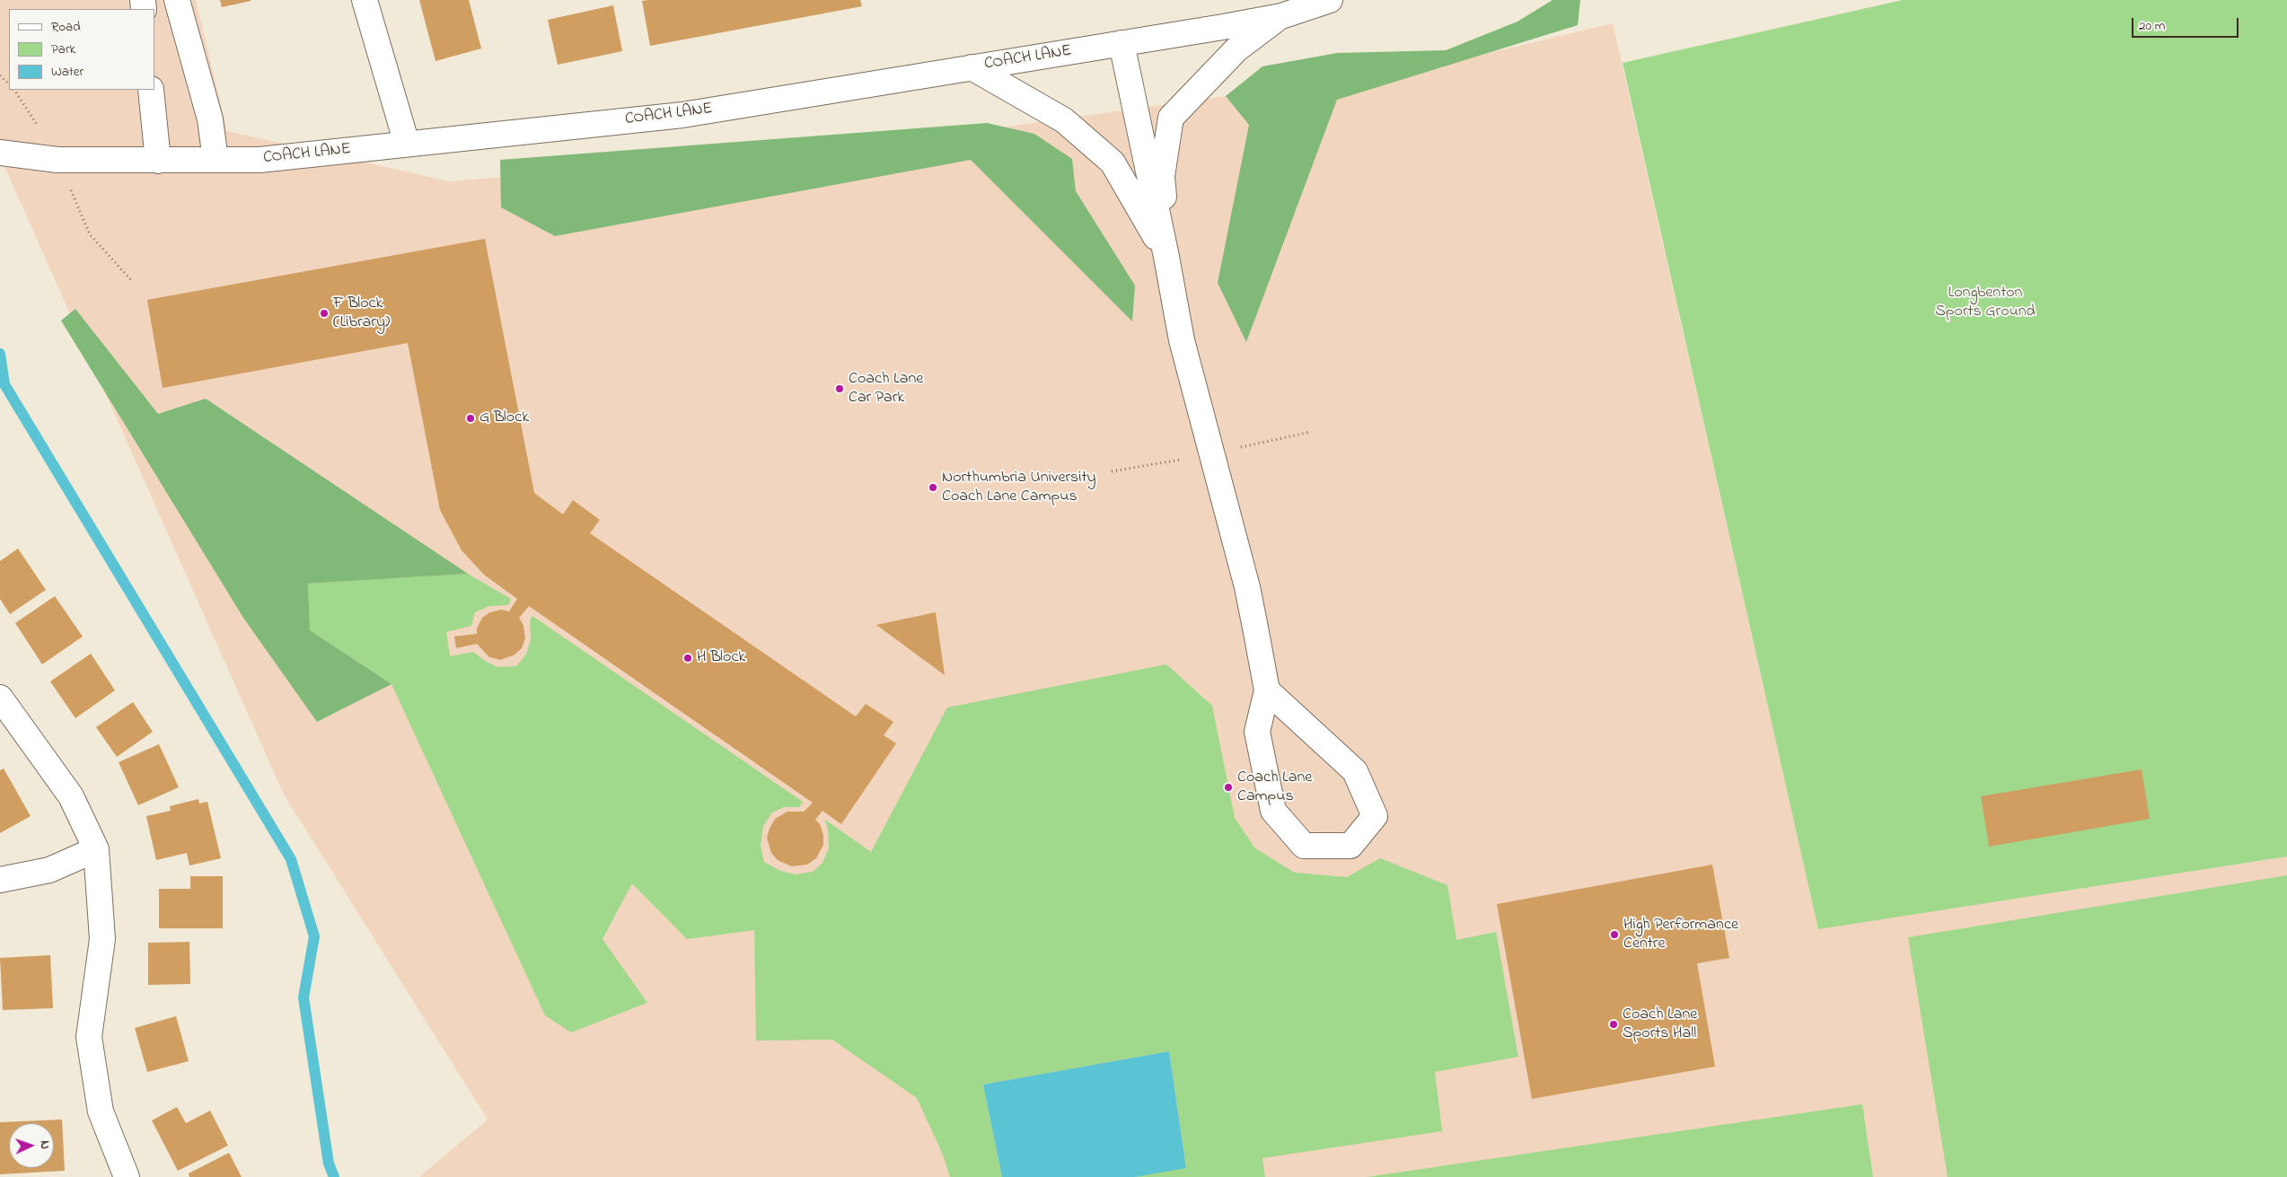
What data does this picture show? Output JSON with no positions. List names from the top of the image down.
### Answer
{
  "streets": {
    "street": ["COACH LANE"]
  },
  "parks": ["Longbenton Sports Ground"],
  "places": [
    "F Block (Library)",
    "Coach Lane Car Park",
    "G Block",
    "Northumbria University Coach Lane Campus",
    "H Block",
    "Coach Lane Campus",
    "High Performance Centre",
    "Coach Lane Sports Hall"
  ],
  "legend": ["Road", "Park", "Water"],
  "scale_bar": "20 m",
  "north": "right"
}
